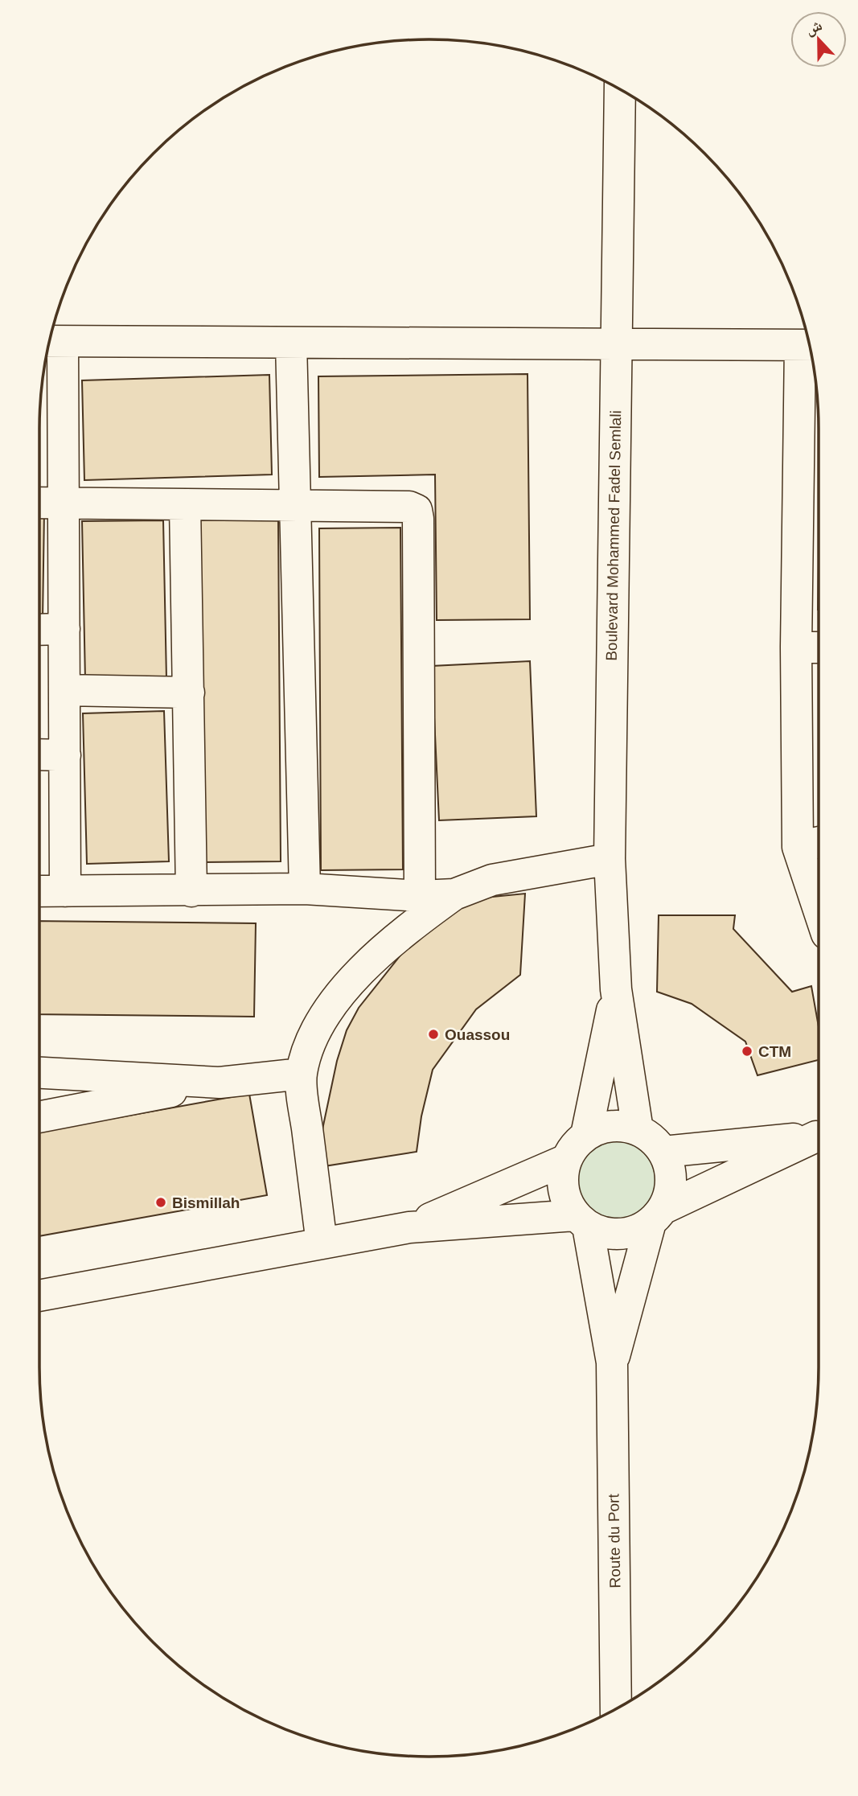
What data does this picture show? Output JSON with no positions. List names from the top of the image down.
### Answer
{
  "streets": {
    "street": ["Boulevard Mohammed Fadel Semlali", "Route du Port"]
  },
  "crossings": [
    ["Boulevard Mohammed Fadel Semlali", "Route du Port"]
  ],
  "places": ["Ouassou", "CTM", "Bismillah"],
  "north": "top"
}
